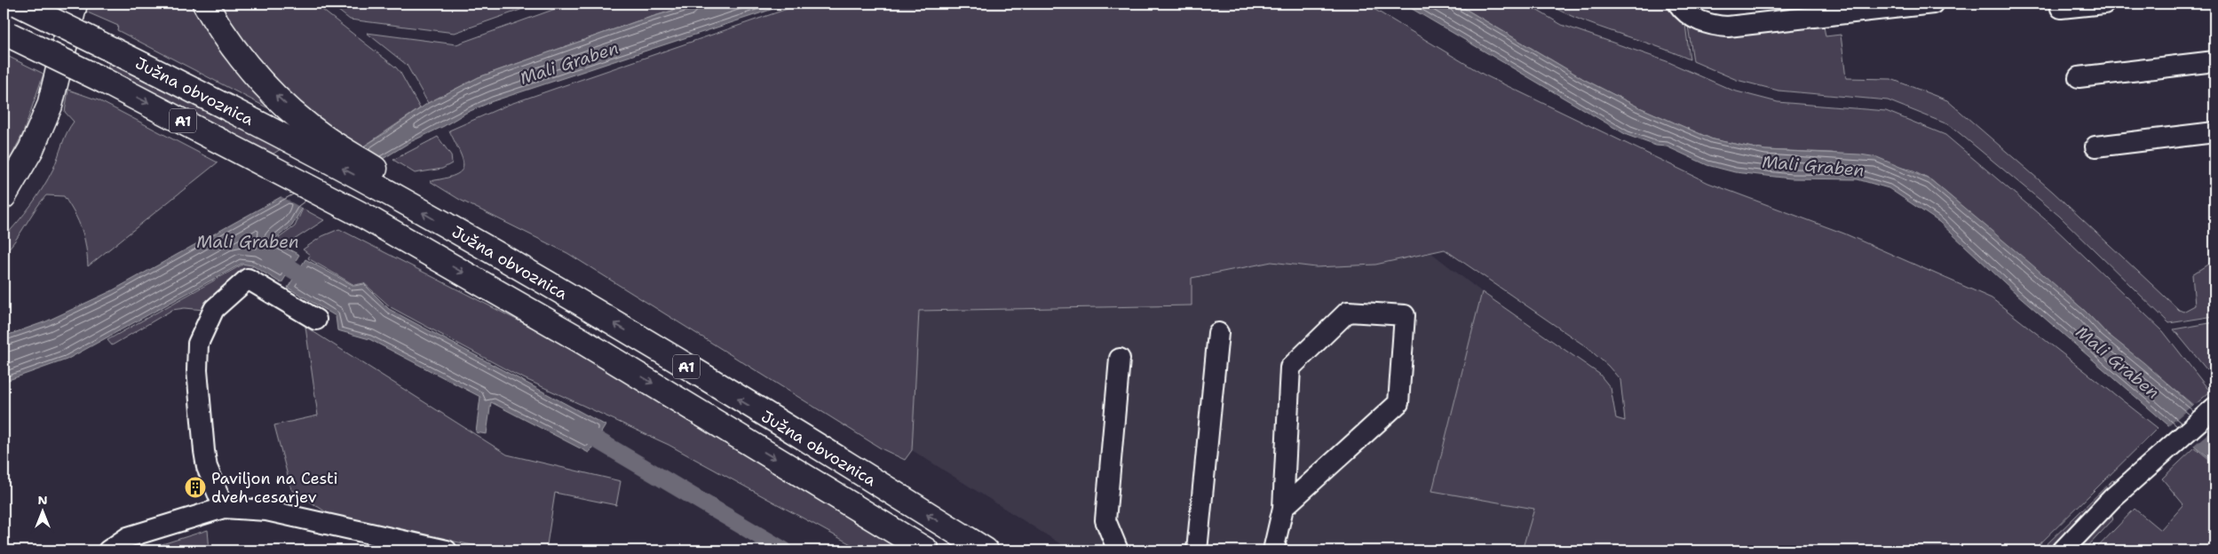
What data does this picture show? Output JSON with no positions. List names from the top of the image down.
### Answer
{
  "streets": {
    "highway": ["Južna obvoznica", "A1"]
  },
  "water": ["Mali Graben"],
  "places": {
    "building": ["Paviljon na Cesti dveh cesarjev"]
  },
  "north": "top"
}
